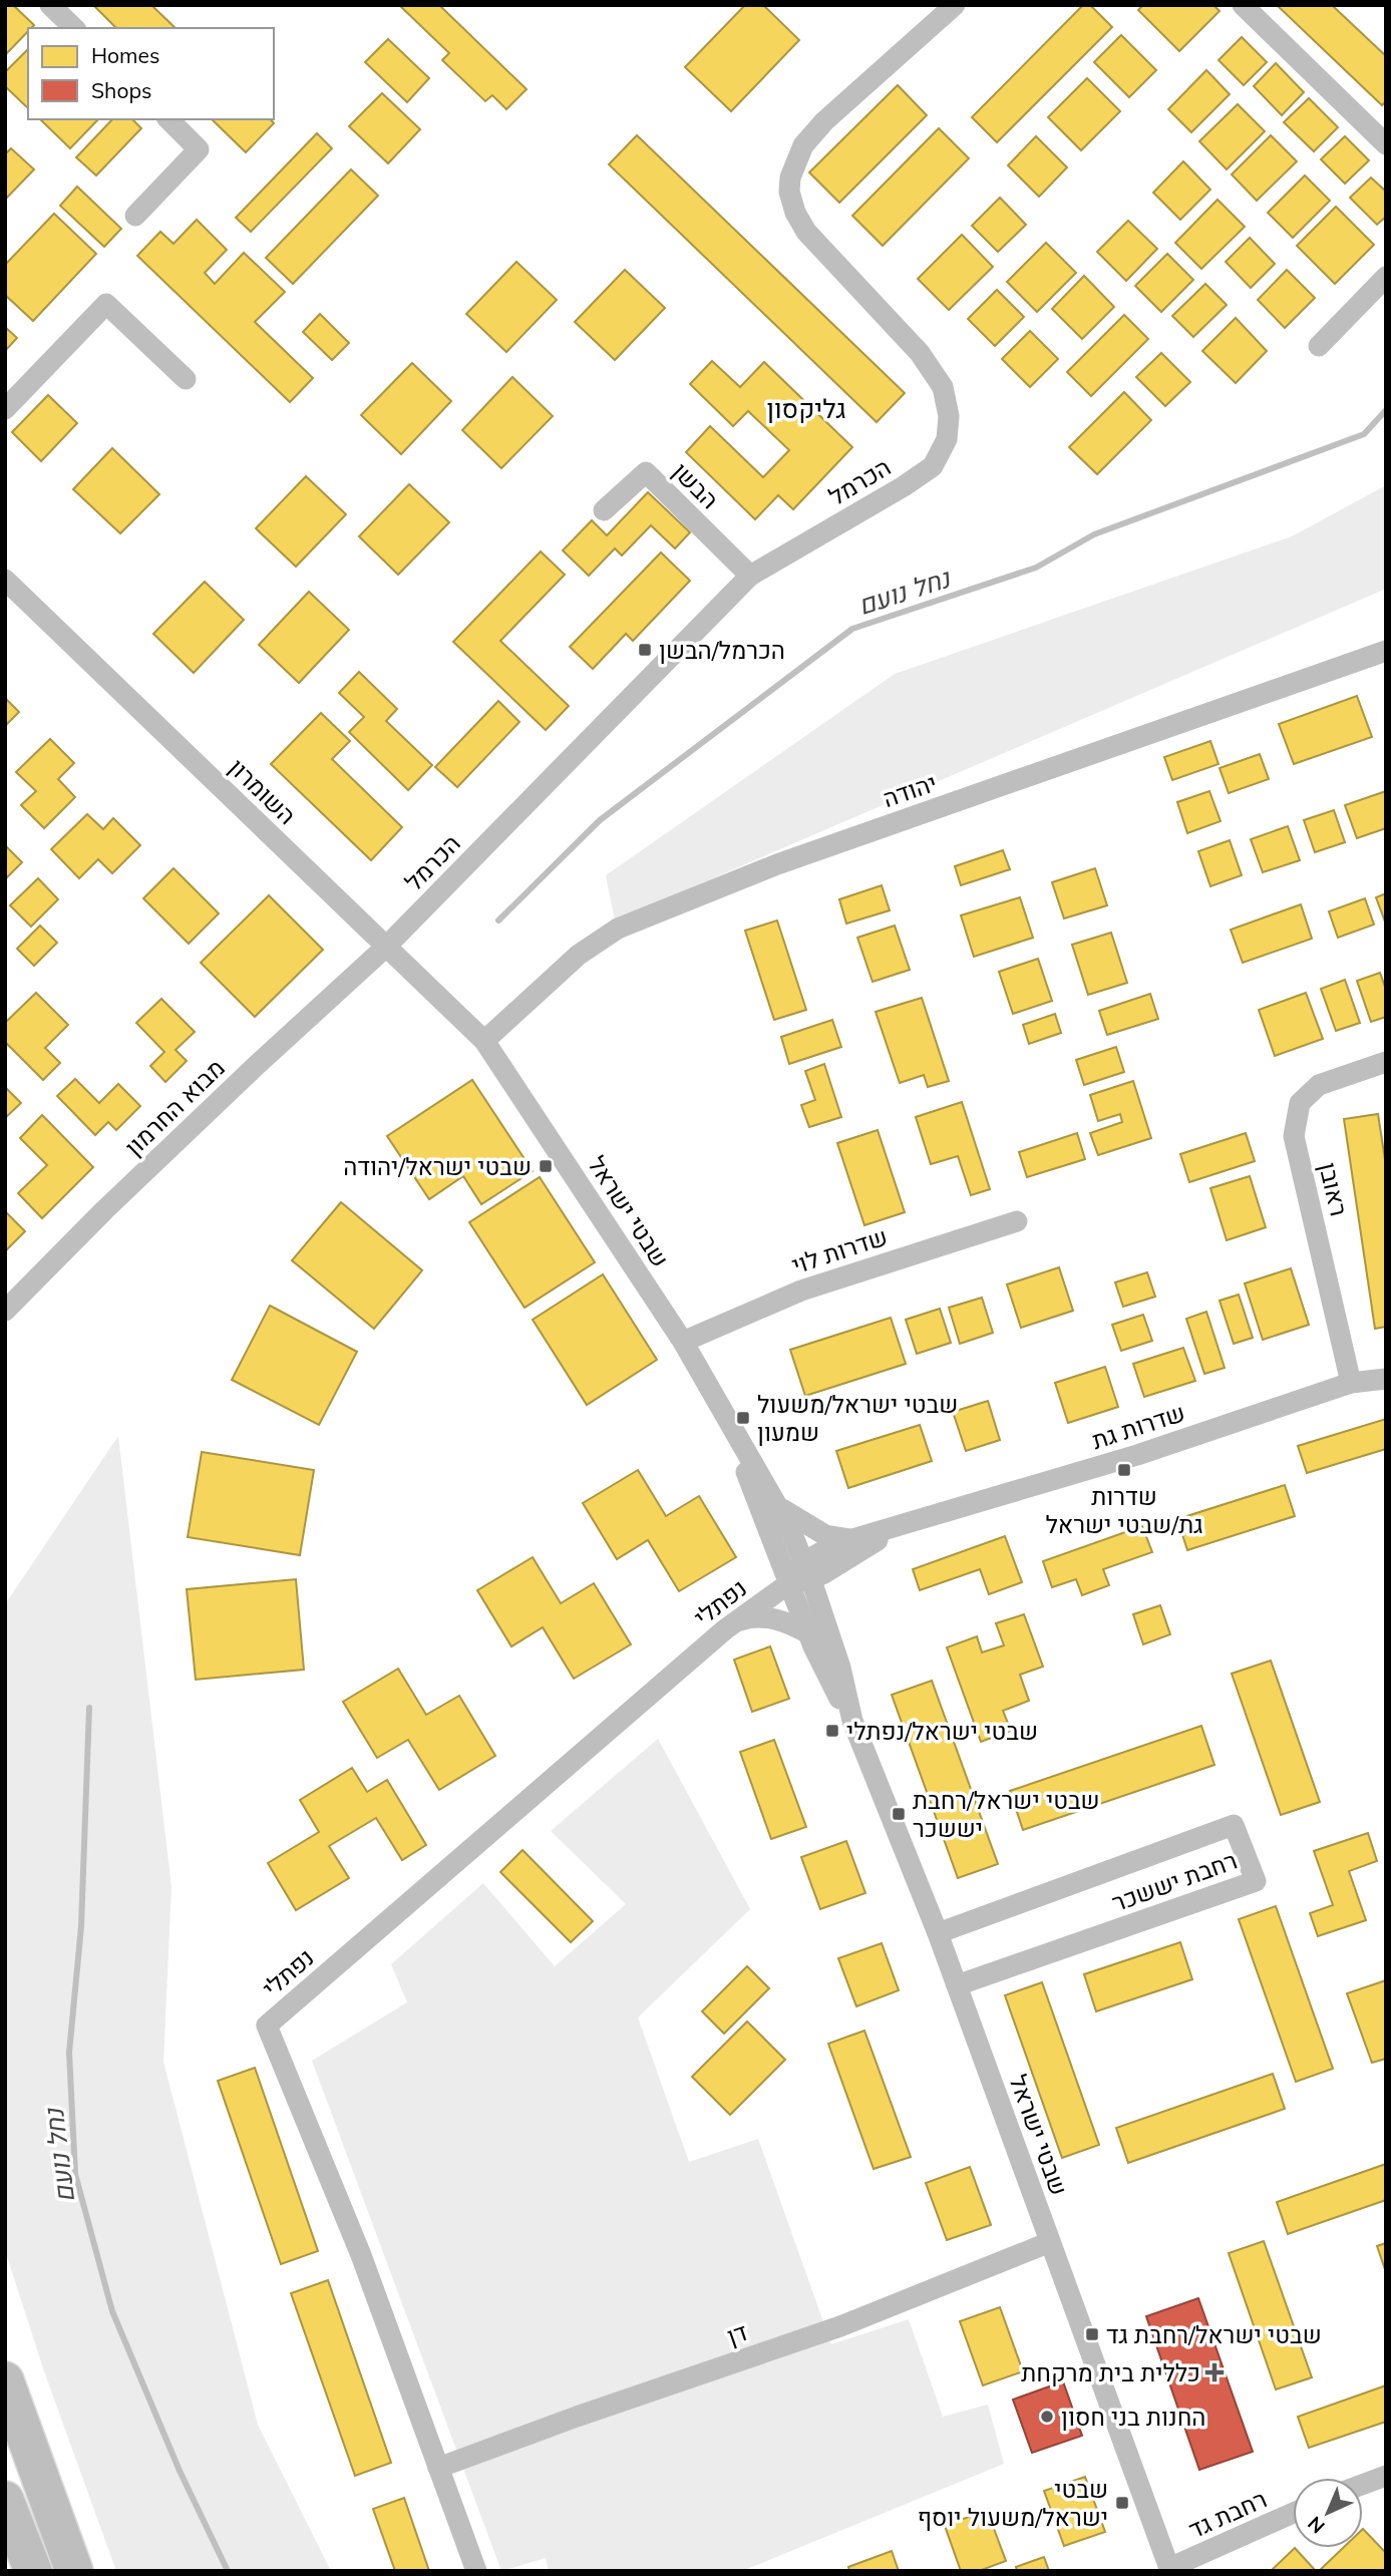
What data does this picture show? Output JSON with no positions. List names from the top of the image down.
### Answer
{
  "streets": {
    "street": [
      "הכרמל",
      "הבשן",
      "יהודה",
      "השומרון",
      "מבוא החרמון",
      "ראובן",
      "שבטי ישראל",
      "שדרות לוי",
      "שדרות גת",
      "נפתלי",
      "רחבת יששכר",
      "דן",
      "רחבת גד"
    ]
  },
  "crossings": [
    ["הכרמל", "הבשן"],
    ["הכרמל", "השומרון"],
    ["הכרמל", "מבוא החרמון"],
    ["יהודה", "השומרון"],
    ["יהודה", "שבטי ישראל"],
    ["השומרון", "מבוא החרמון"],
    ["השומרון", "שבטי ישראל"],
    ["ראובן", "שדרות גת"],
    ["שבטי ישראל", "שדרות לוי"],
    ["שבטי ישראל", "שדרות גת"],
    ["שבטי ישראל", "נפתלי"],
    ["שבטי ישראל", "רחבת יששכר"],
    ["שבטי ישראל", "דן"],
    ["שבטי ישראל", "רחבת גד"],
    ["שדרות גת", "נפתלי"],
    ["נפתלי", "דן"]
  ],
  "districts": ["גליקסון"],
  "water": ["נחל נועם"],
  "places": {
    "transit": [
      "הכרמל/הבשן",
      "שבטי ישראל/יהודה",
      "שבטי ישראל/משעול שמעון",
      "שדרות גת/שבטי ישראל",
      "שבטי ישראל/נפתלי",
      "שבטי ישראל/רחבת יששכר",
      "שבטי ישראל/רחבת גד",
      "שבטי ישראל/משעול יוסף"
    ],
    "health": ["כללית בית מרקחת"],
    "other": ["החנות בני חסון"]
  },
  "legend": ["Homes", "Shops"],
  "north": "bottom left"
}
